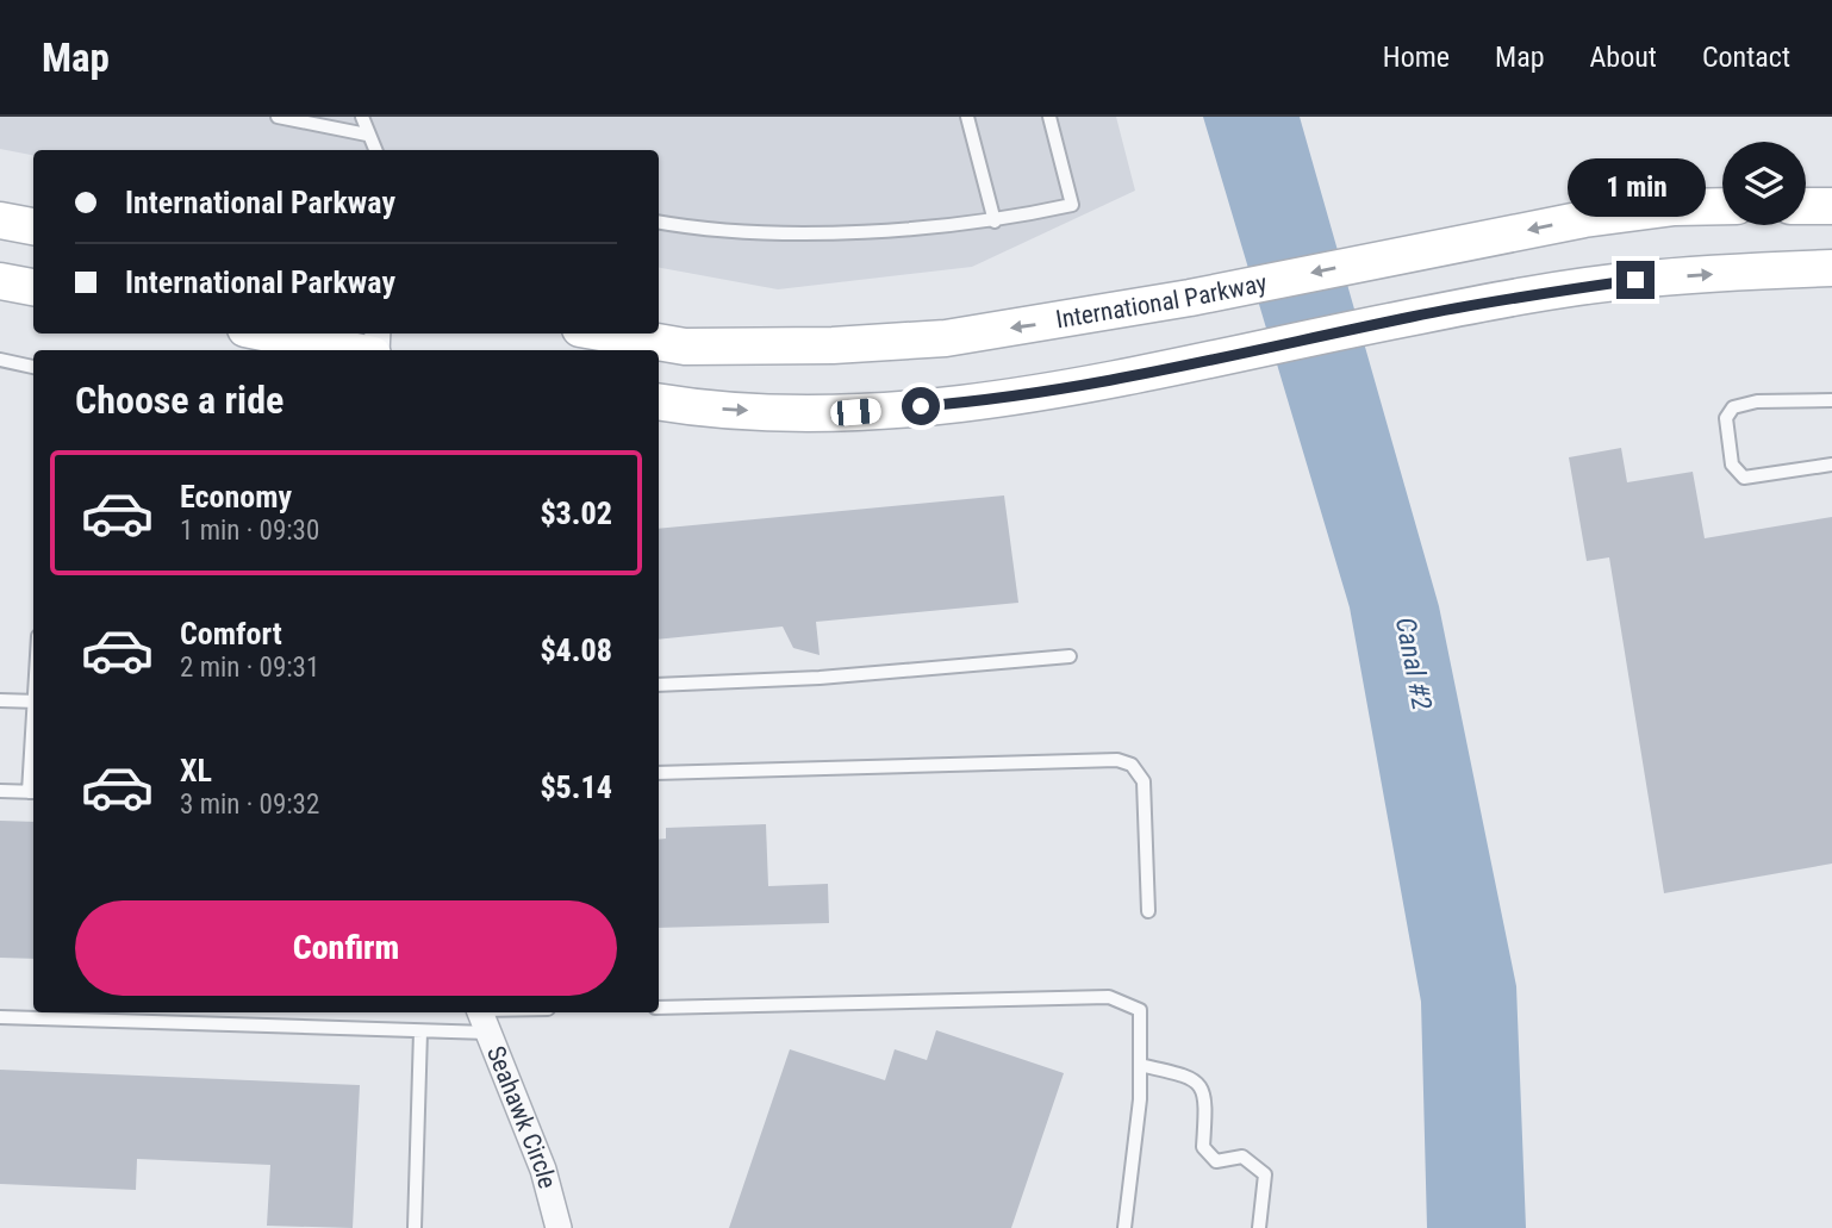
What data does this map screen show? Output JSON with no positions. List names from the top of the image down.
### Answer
{
  "streets": {
    "main road": ["International Parkway"],
    "street": ["Seahawk Circle"]
  },
  "water": ["Canal #2"],
  "page": {
    "header": "Map",
    "nav": [
      "Home",
      "Map",
      "About",
      "Contact"
    ],
    "banner": ["International Parkway", "International Parkway"],
    "bubble": "1 min",
    "heading": "Choose a ride",
    "list": [
      {
        "name": "Economy",
        "note": "1 min · 09:30",
        "value": "$3.02"
      },
      {
        "name": "Comfort",
        "note": "2 min · 09:31",
        "value": "$4.08"
      },
      {
        "name": "XL",
        "note": "3 min · 09:32",
        "value": "$5.14"
      }
    ],
    "buttons": "Confirm"
  }
}
